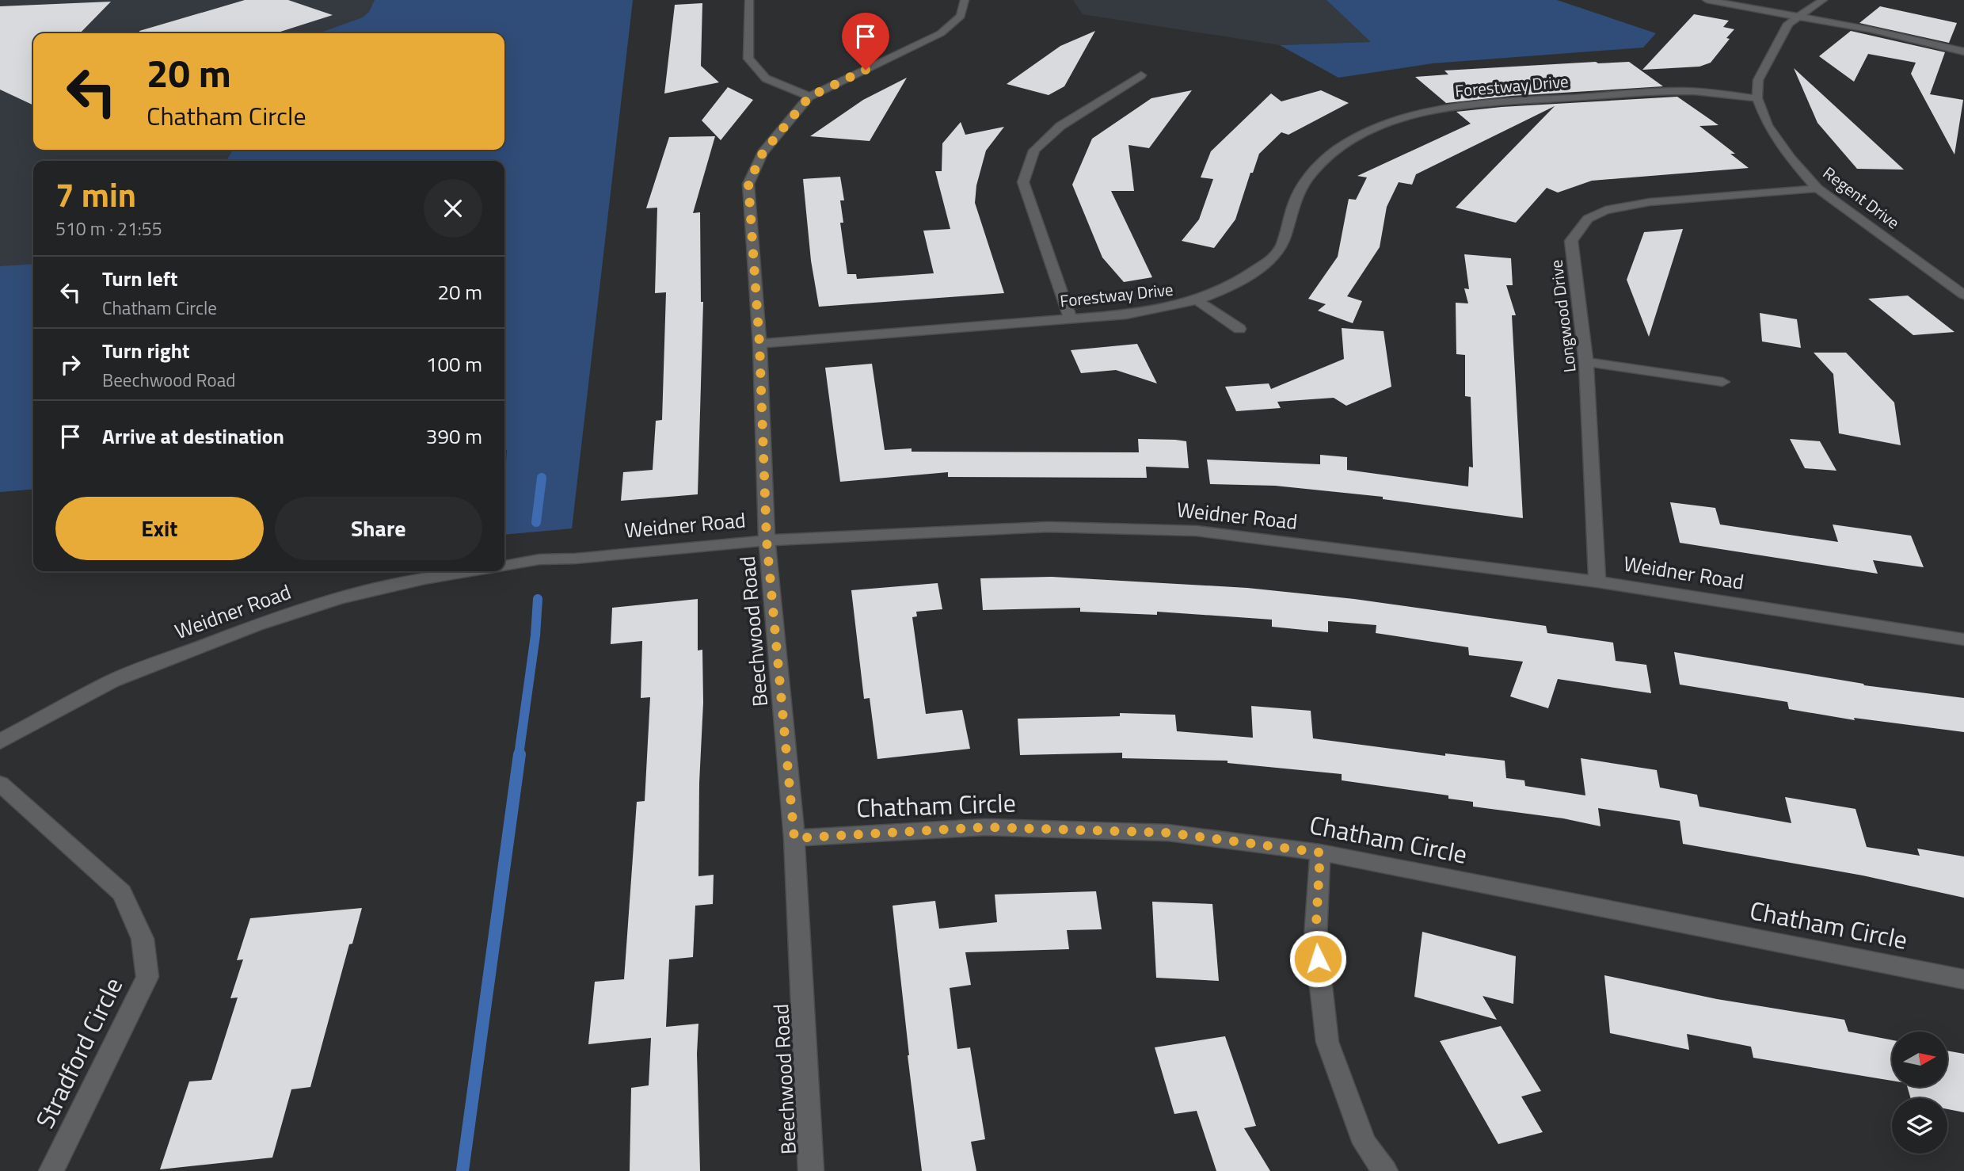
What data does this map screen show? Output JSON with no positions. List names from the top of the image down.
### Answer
{
  "streets": {
    "street": [
      "Forestway Drive",
      "Regent Drive",
      "Longwood Drive",
      "Weidner Road",
      "Beechwood Road",
      "Chatham Circle",
      "Stradford Circle"
    ]
  },
  "crossings": [
    ["Forestway Drive", "Regent Drive"],
    ["Forestway Drive", "Beechwood Road"],
    ["Regent Drive", "Longwood Drive"],
    ["Longwood Drive", "Weidner Road"],
    ["Weidner Road", "Beechwood Road"],
    ["Beechwood Road", "Chatham Circle"]
  ],
  "north": "right",
  "page": {
    "turn": ["20 m", "Chatham Circle"],
    "heading": ["7 min", "510 m · 21:55"],
    "list": [
      {
        "name": "Turn left",
        "note": "Chatham Circle",
        "value": "20 m"
      },
      {
        "name": "Turn right",
        "note": "Beechwood Road",
        "value": "100 m"
      },
      {
        "name": "Arrive at destination",
        "value": "390 m"
      }
    ],
    "buttons": ["Exit", "Share"]
  }
}
